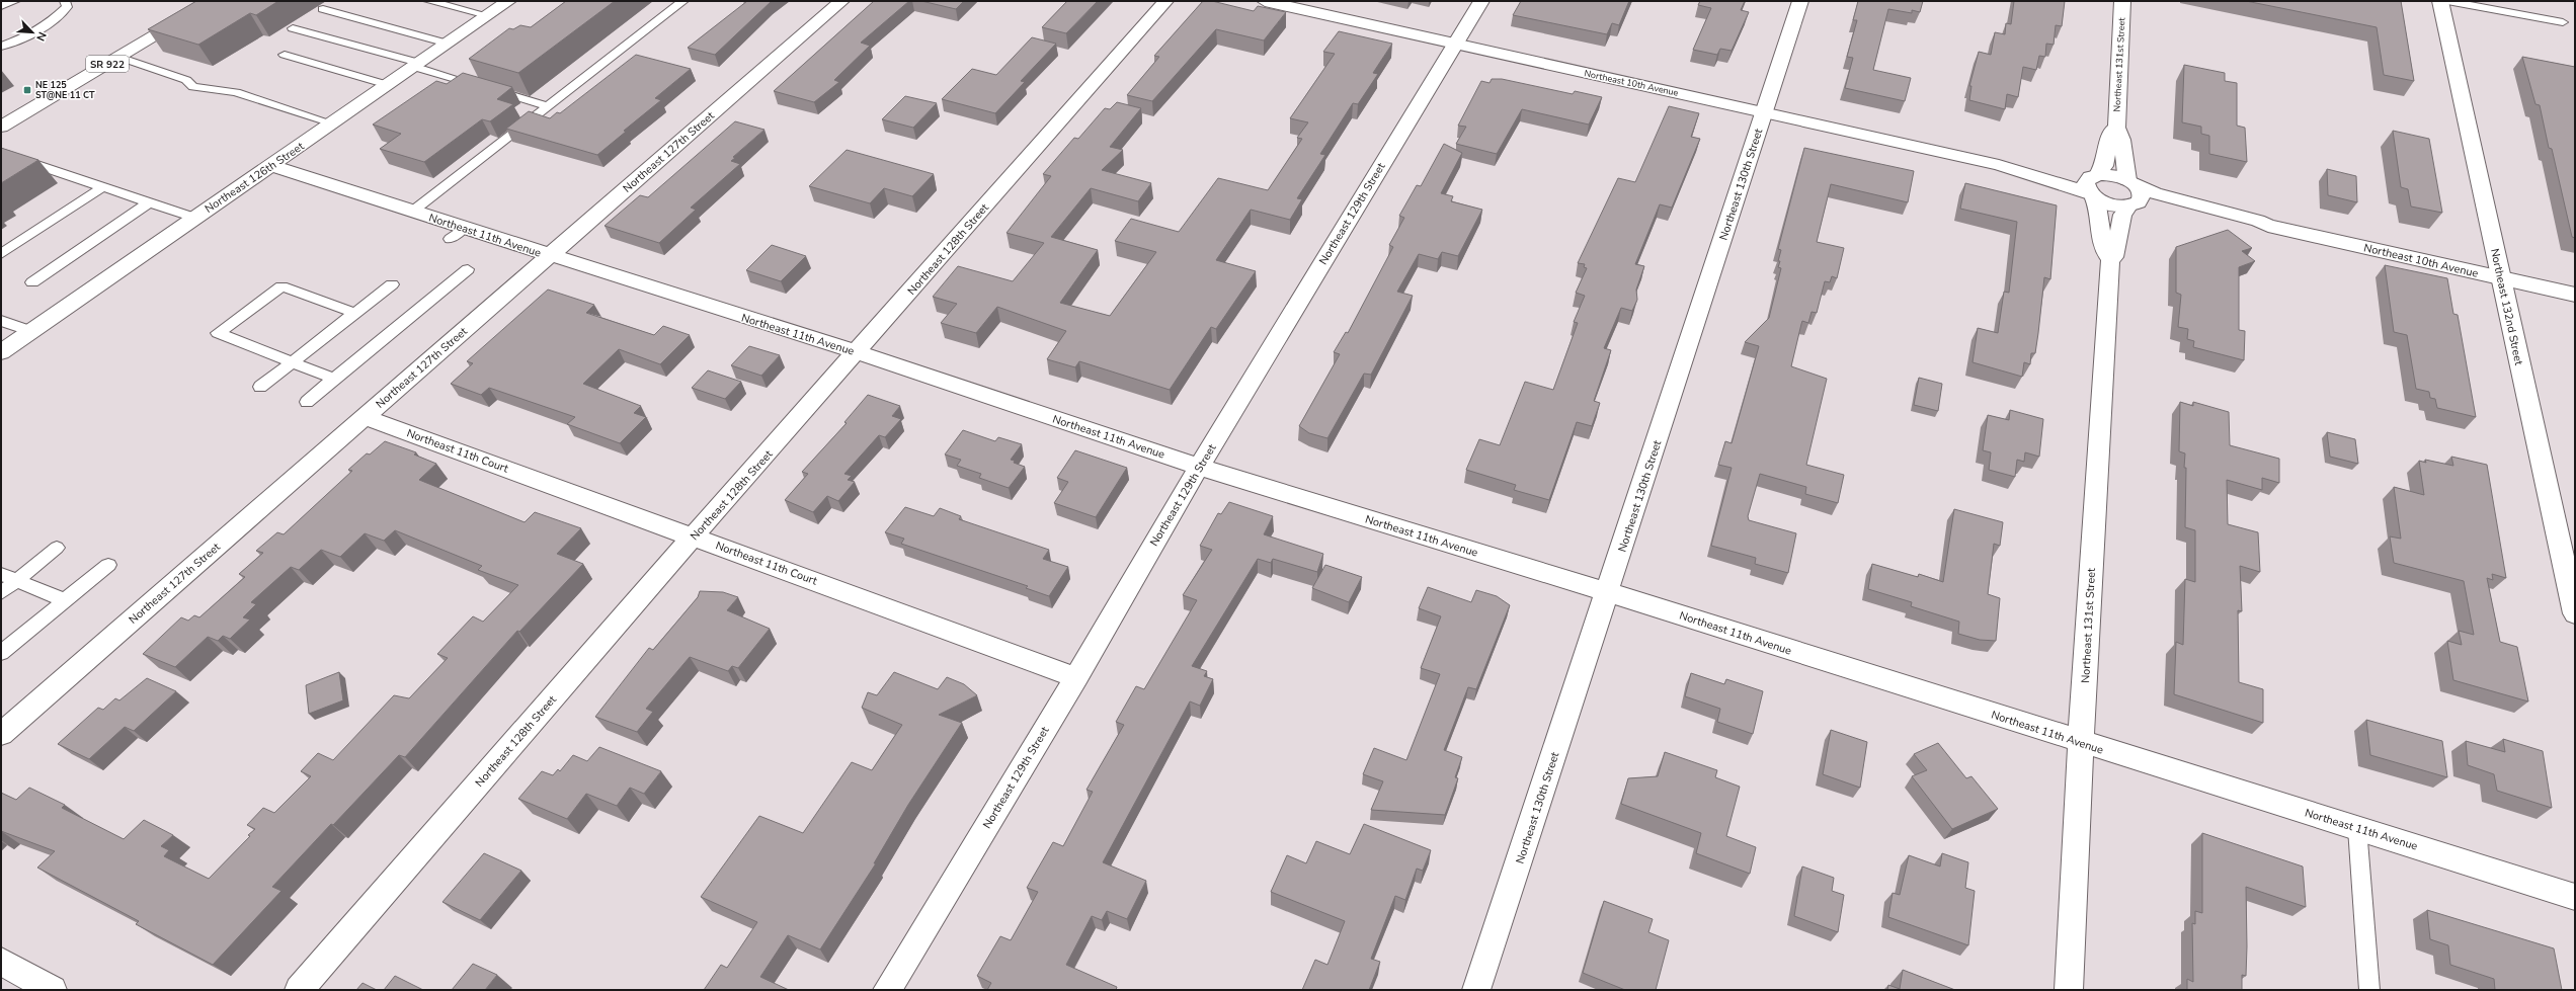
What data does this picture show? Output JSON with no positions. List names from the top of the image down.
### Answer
{
  "streets": {
    "street": [
      "SR 922",
      "Northeast 131st Street",
      "Northeast 10th Avenue",
      "Northeast 127th Street",
      "Northeast 126th Street",
      "Northeast 130th Street",
      "Northeast 129th Street",
      "Northeast 11th Avenue",
      "Northeast 128th Street",
      "Northeast 132nd Street",
      "Northeast 11th Court"
    ]
  },
  "crossings": [
    ["Northeast 131st Street", "Northeast 10th Avenue"],
    ["Northeast 131st Street", "Northeast 11th Avenue"],
    ["Northeast 10th Avenue", "Northeast 130th Street"],
    ["Northeast 10th Avenue", "Northeast 129th Street"],
    ["Northeast 10th Avenue", "Northeast 132nd Street"],
    ["Northeast 127th Street", "Northeast 11th Avenue"],
    ["Northeast 127th Street", "Northeast 11th Court"],
    ["Northeast 126th Street", "Northeast 11th Avenue"],
    ["Northeast 130th Street", "Northeast 11th Avenue"],
    ["Northeast 129th Street", "Northeast 11th Avenue"],
    ["Northeast 129th Street", "Northeast 11th Court"],
    ["Northeast 11th Avenue", "Northeast 128th Street"],
    ["Northeast 128th Street", "Northeast 11th Court"]
  ],
  "places": {
    "transit": ["NE 125 ST@NE 11 CT"]
  },
  "north": "bottom right"
}
